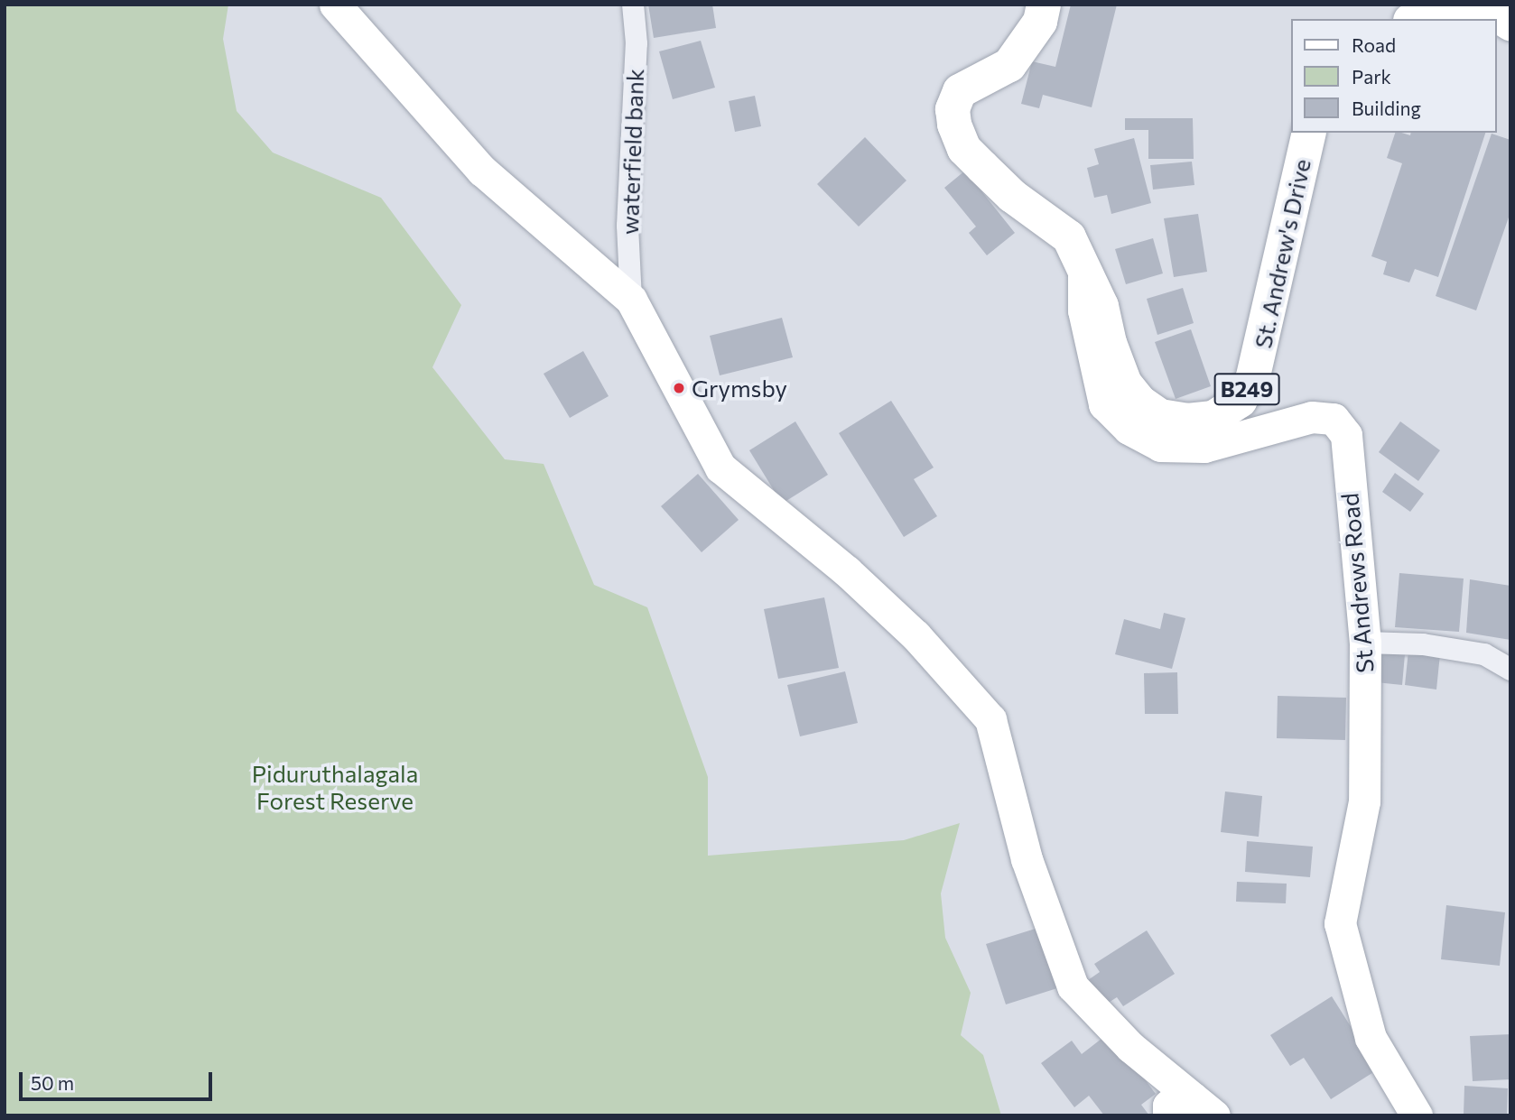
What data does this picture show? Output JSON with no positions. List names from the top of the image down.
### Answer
{
  "streets": {
    "main road": ["St. Andrew's Drive", "B249"],
    "street": ["waterfield bank", "St Andrews Road"]
  },
  "crossings": [
    ["St. Andrew's Drive", "St Andrews Road"]
  ],
  "parks": ["Piduruthalagala Forest Reserve"],
  "places": ["Grymsby"],
  "legend": ["Road", "Park", "Building"],
  "scale_bar": "50 m"
}
